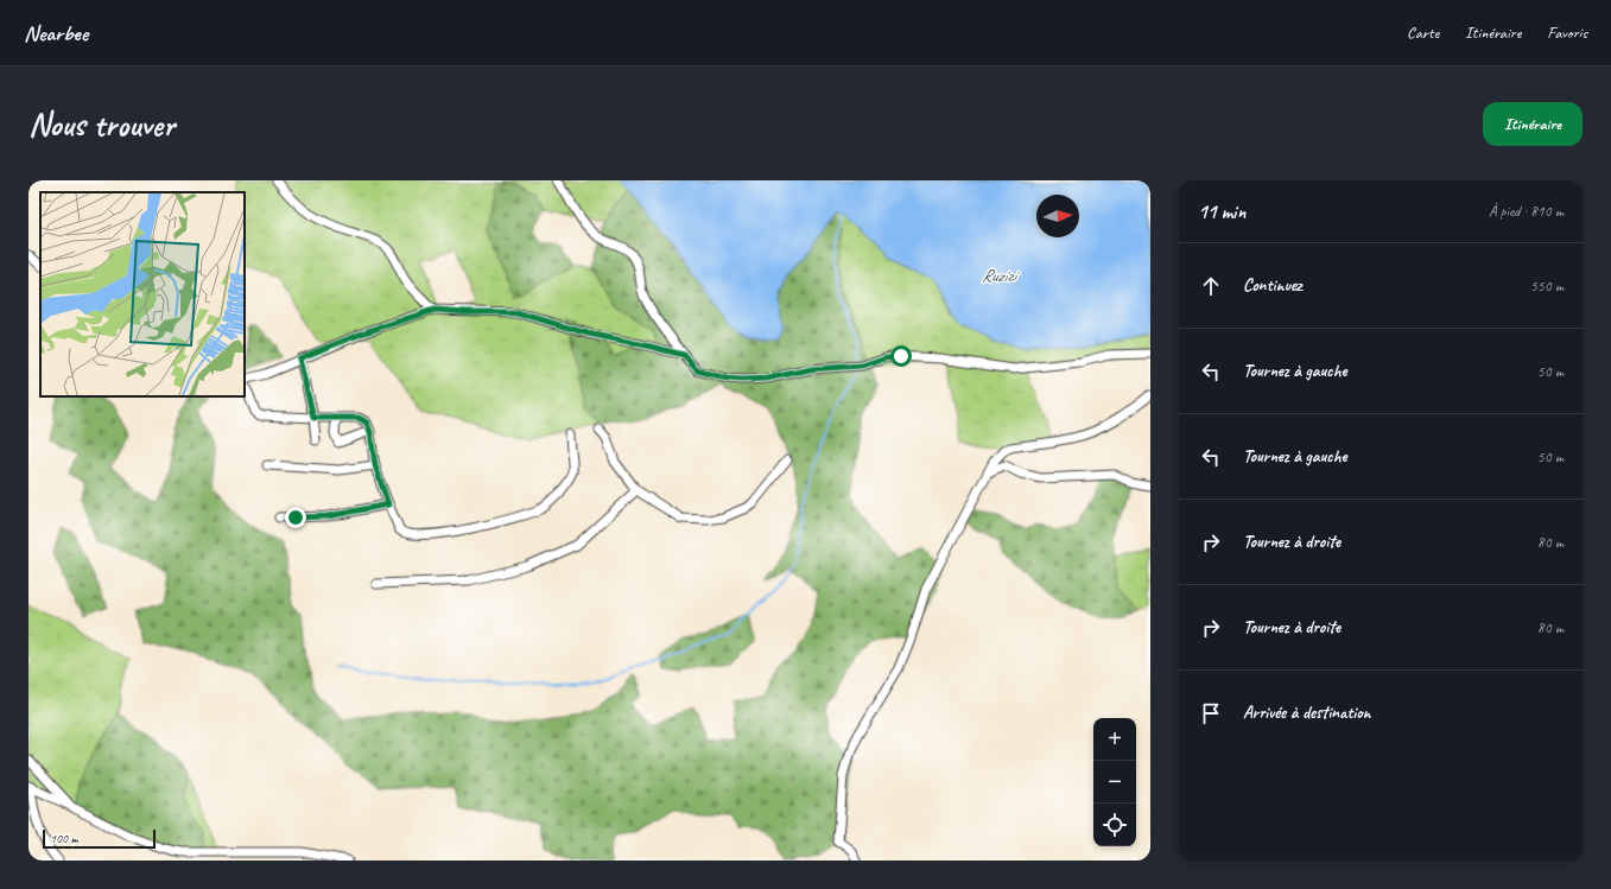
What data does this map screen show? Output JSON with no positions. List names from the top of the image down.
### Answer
{
  "water": ["Ruzizi"],
  "scale_bar": "100 m",
  "north": "right",
  "page": {
    "header": "Nearbee",
    "nav": ["Carte", "Itinéraire", "Favoris"],
    "buttons": "Itinéraire",
    "title": "Nous trouver",
    "heading": ["11 min", "À pied · 810 m"],
    "list": [
      ["Continuez", "550 m"],
      ["Tournez à gauche", "50 m"],
      ["Tournez à gauche", "50 m"],
      ["Tournez à droite", "80 m"],
      ["Tournez à droite", "80 m"],
      "Arrivée à destination"
    ],
    "map_buttons": ["+", "−"],
    "scale": "100 m"
  }
}
